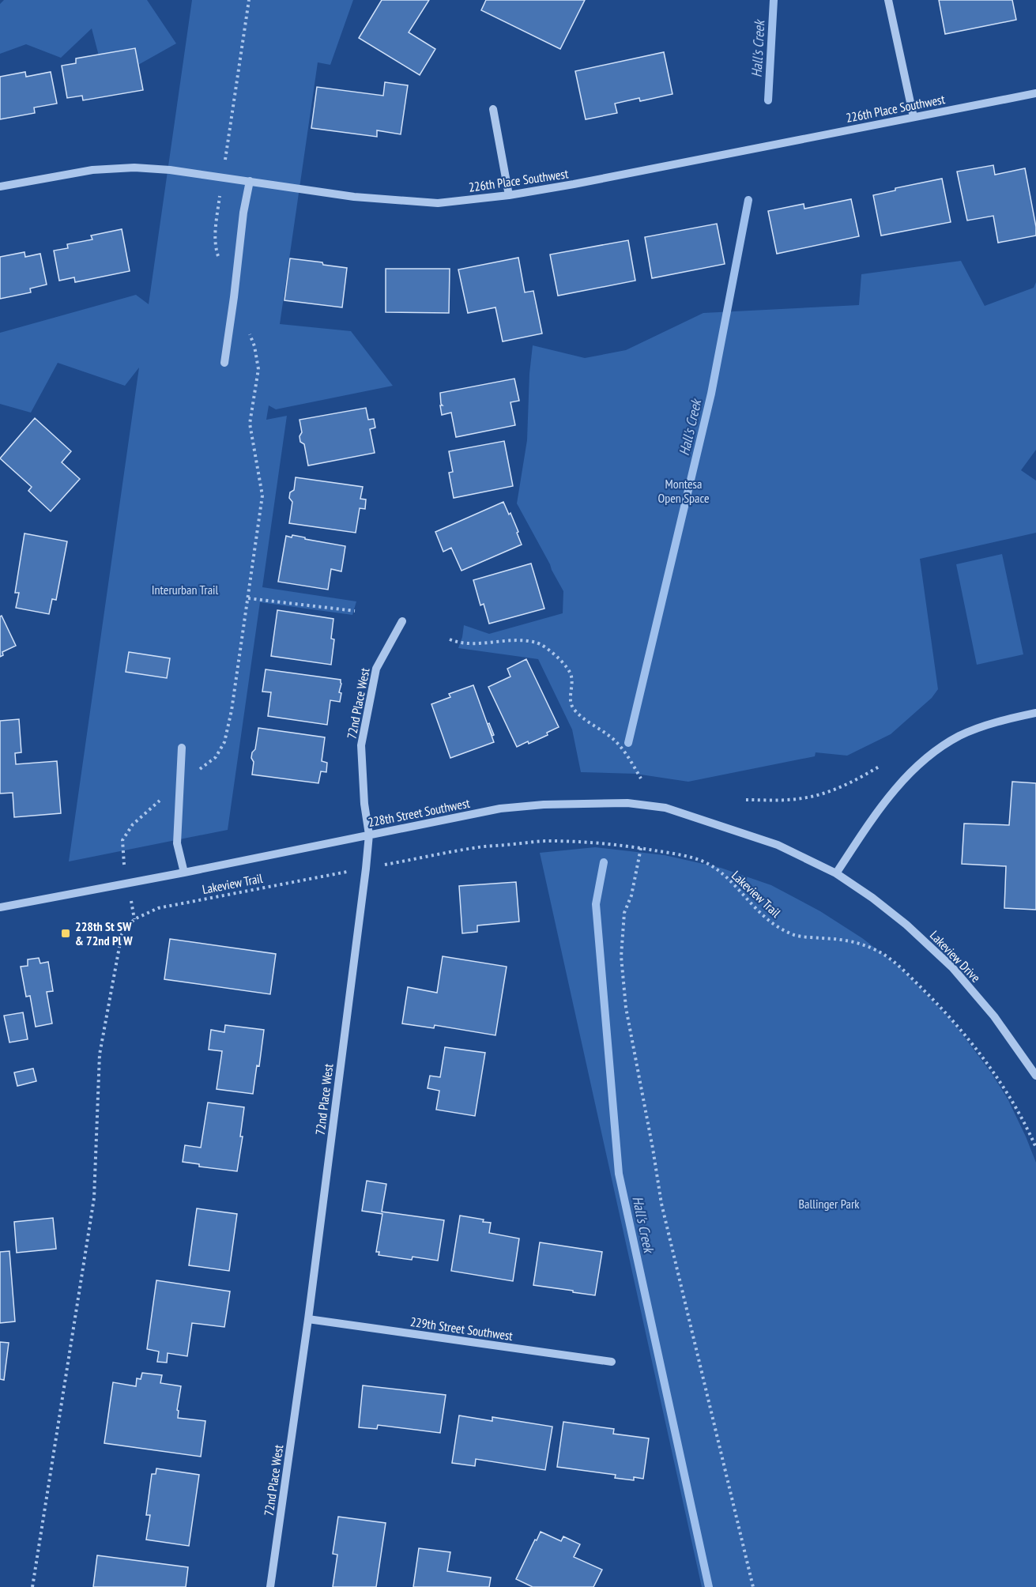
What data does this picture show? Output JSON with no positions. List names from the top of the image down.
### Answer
{
  "streets": {
    "street": [
      "226th Place Southwest",
      "72nd Place West",
      "228th Street Southwest",
      "Lakeview Drive",
      "229th Street Southwest"
    ],
    "path": ["Lakeview Trail"]
  },
  "crossings": [
    ["72nd Place West", "228th Street Southwest"],
    ["72nd Place West", "229th Street Southwest"],
    ["228th Street Southwest", "Lakeview Drive"]
  ],
  "water": ["Hall's Creek"],
  "parks": ["Montesa Open Space", "Interurban Trail", "Ballinger Park"],
  "places": {
    "transit": ["228th St SW & 72nd Pl W"]
  }
}
